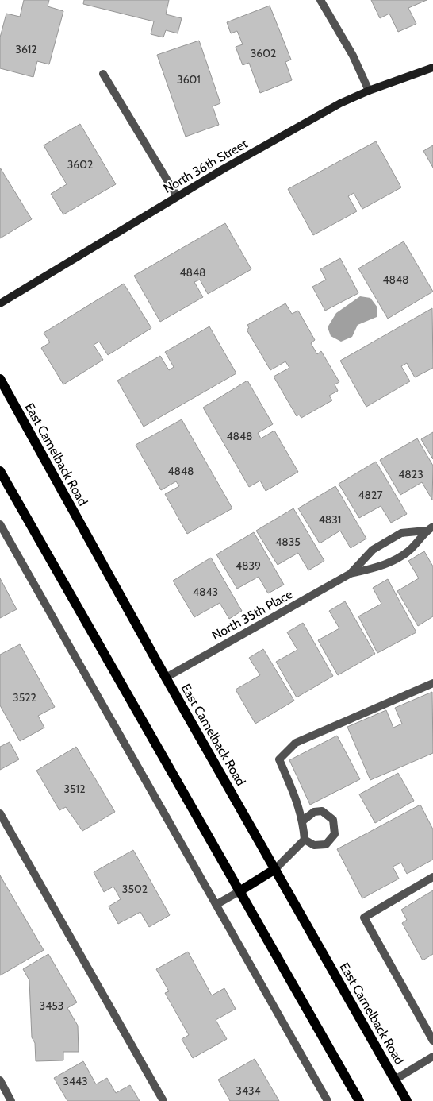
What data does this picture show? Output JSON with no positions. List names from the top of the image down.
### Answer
{
  "streets": {
    "main road": ["North 36th Street", "East Camelback Road"],
    "street": ["North 35th Place"]
  },
  "crossings": [
    ["East Camelback Road", "North 35th Place"]
  ],
  "house_numbers": [
    "3612",
    "3602",
    "3601",
    "3602",
    "4848",
    "4848",
    "4848",
    "4848",
    "4823",
    "4827",
    "4831",
    "4835",
    "4839",
    "4843",
    "3522",
    "3512",
    "3502",
    "3453",
    "3443",
    "3434"
  ]
}
